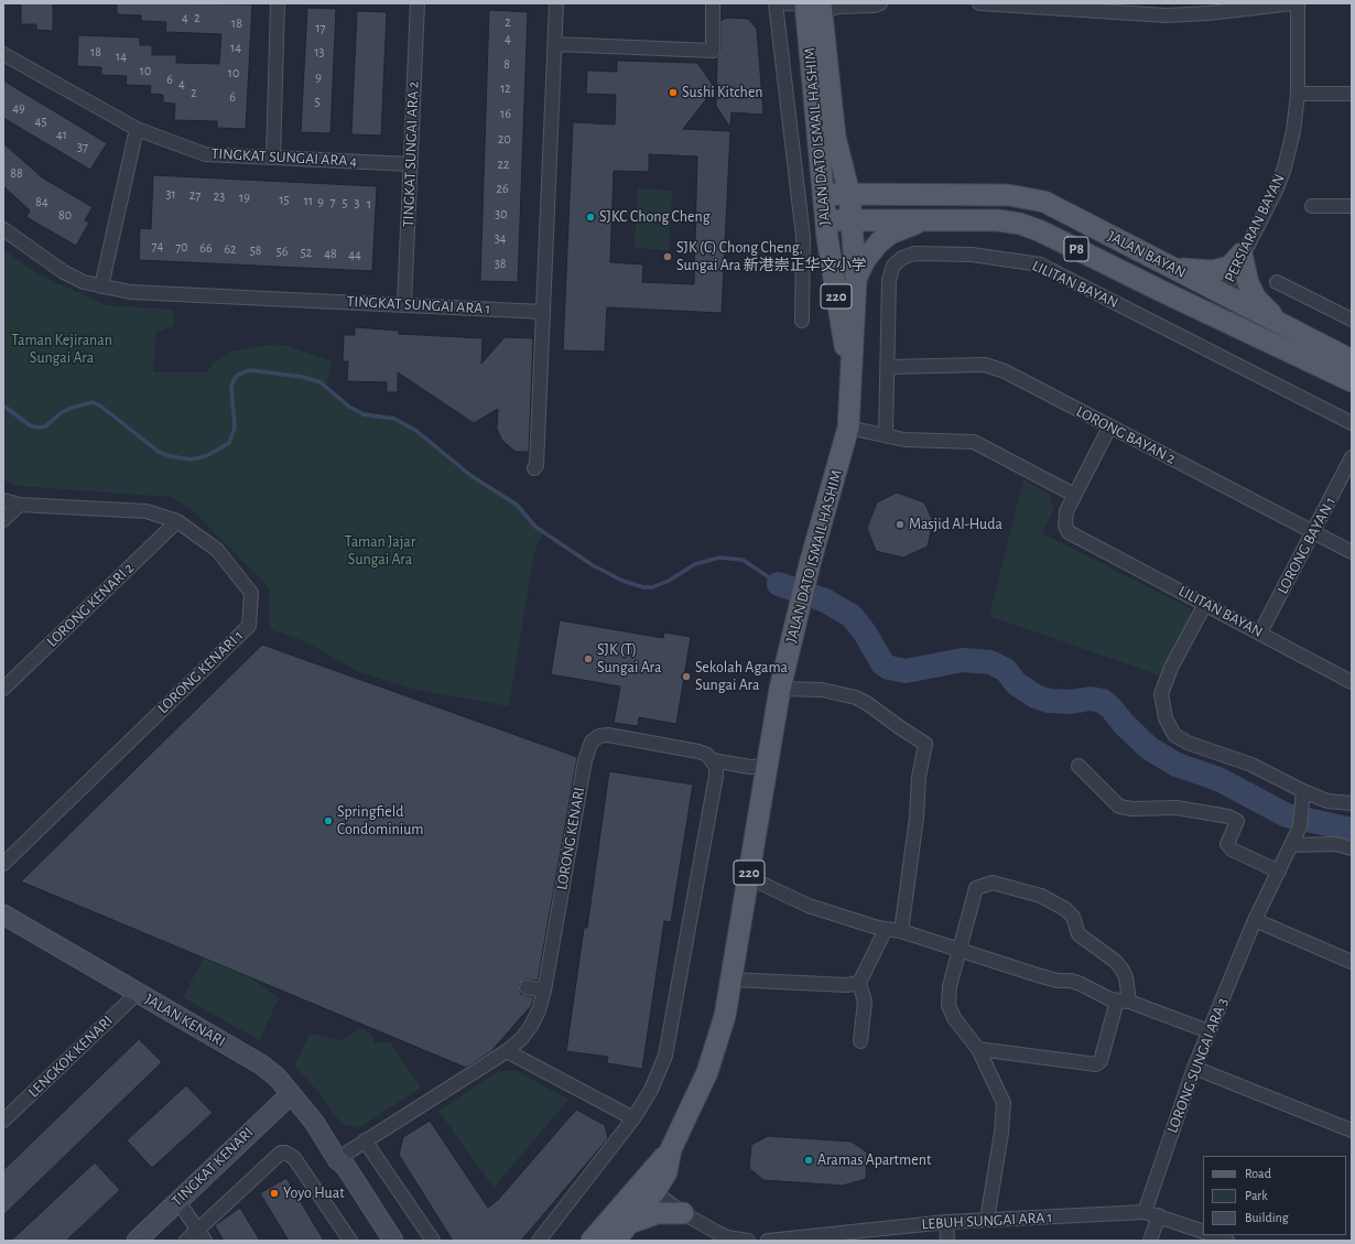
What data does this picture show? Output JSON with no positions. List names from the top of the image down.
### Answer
{
  "streets": {
    "main road": [
      "JALAN DATO ISMAIL HASHIM",
      "P8",
      "JALAN BAYAN",
      "220"
    ],
    "street": [
      "TINGKAT SUNGAI ARA 2",
      "TINGKAT SUNGAI ARA 4",
      "PERSIARAN BAYAN",
      "LILITAN BAYAN",
      "TINGKAT SUNGAI ARA 1",
      "LORONG BAYAN 2",
      "LORONG BAYAN 1",
      "LORONG KENARI 2",
      "LORONG KENARI 1",
      "LORONG KENARI",
      "JALAN KENARI",
      "LENGKOK KENARI",
      "LORONG SUNGAI ARA 3",
      "TINGKAT KENARI",
      "LEBUH SUNGAI ARA 1"
    ]
  },
  "crossings": [
    ["JALAN DATO ISMAIL HASHIM", "JALAN BAYAN"],
    ["JALAN DATO ISMAIL HASHIM", "LORONG KENARI"],
    ["TINGKAT SUNGAI ARA 2", "TINGKAT SUNGAI ARA 4"],
    ["TINGKAT SUNGAI ARA 2", "TINGKAT SUNGAI ARA 1"],
    ["PERSIARAN BAYAN", "JALAN BAYAN"],
    ["LILITAN BAYAN", "LORONG BAYAN 2"],
    ["LILITAN BAYAN", "LORONG BAYAN 1"],
    ["LORONG BAYAN 2", "LORONG BAYAN 1"],
    ["LORONG KENARI 2", "LORONG KENARI 1"],
    ["LORONG KENARI", "JALAN KENARI"],
    ["JALAN KENARI", "LENGKOK KENARI"],
    ["JALAN KENARI", "TINGKAT KENARI"],
    ["LORONG SUNGAI ARA 3", "LEBUH SUNGAI ARA 1"]
  ],
  "parks": ["Taman Kejiranan Sungai Ara", "Taman Jajar Sungai Ara"],
  "places": [
    "Sushi Kitchen",
    "SJKC Chong Cheng",
    "SJK (C) Chong Cheng, Sungai Ara 新港崇正华文小学",
    "Masjid Al-Huda",
    "SJK (T) Sungai Ara",
    "Sekolah Agama Sungai Ara",
    "Springfield Condominium",
    "Aramas Apartment",
    "Yoyo Huat"
  ],
  "house_numbers": [
    "4",
    "2",
    "2",
    "18",
    "17",
    "4",
    "14",
    "18",
    "13",
    "14",
    "8",
    "10",
    "10",
    "9",
    "6",
    "4",
    "12",
    "2",
    "6",
    "5",
    "49",
    "16",
    "45",
    "41",
    "20",
    "37",
    "22",
    "88",
    "26",
    "31",
    "27",
    "23",
    "19",
    "15",
    "11",
    "84",
    "9",
    "7",
    "5",
    "3",
    "1",
    "30",
    "80",
    "34",
    "74",
    "70",
    "66",
    "62",
    "58",
    "56",
    "52",
    "48",
    "44",
    "38"
  ],
  "legend": ["Road", "Park", "Building"]
}
